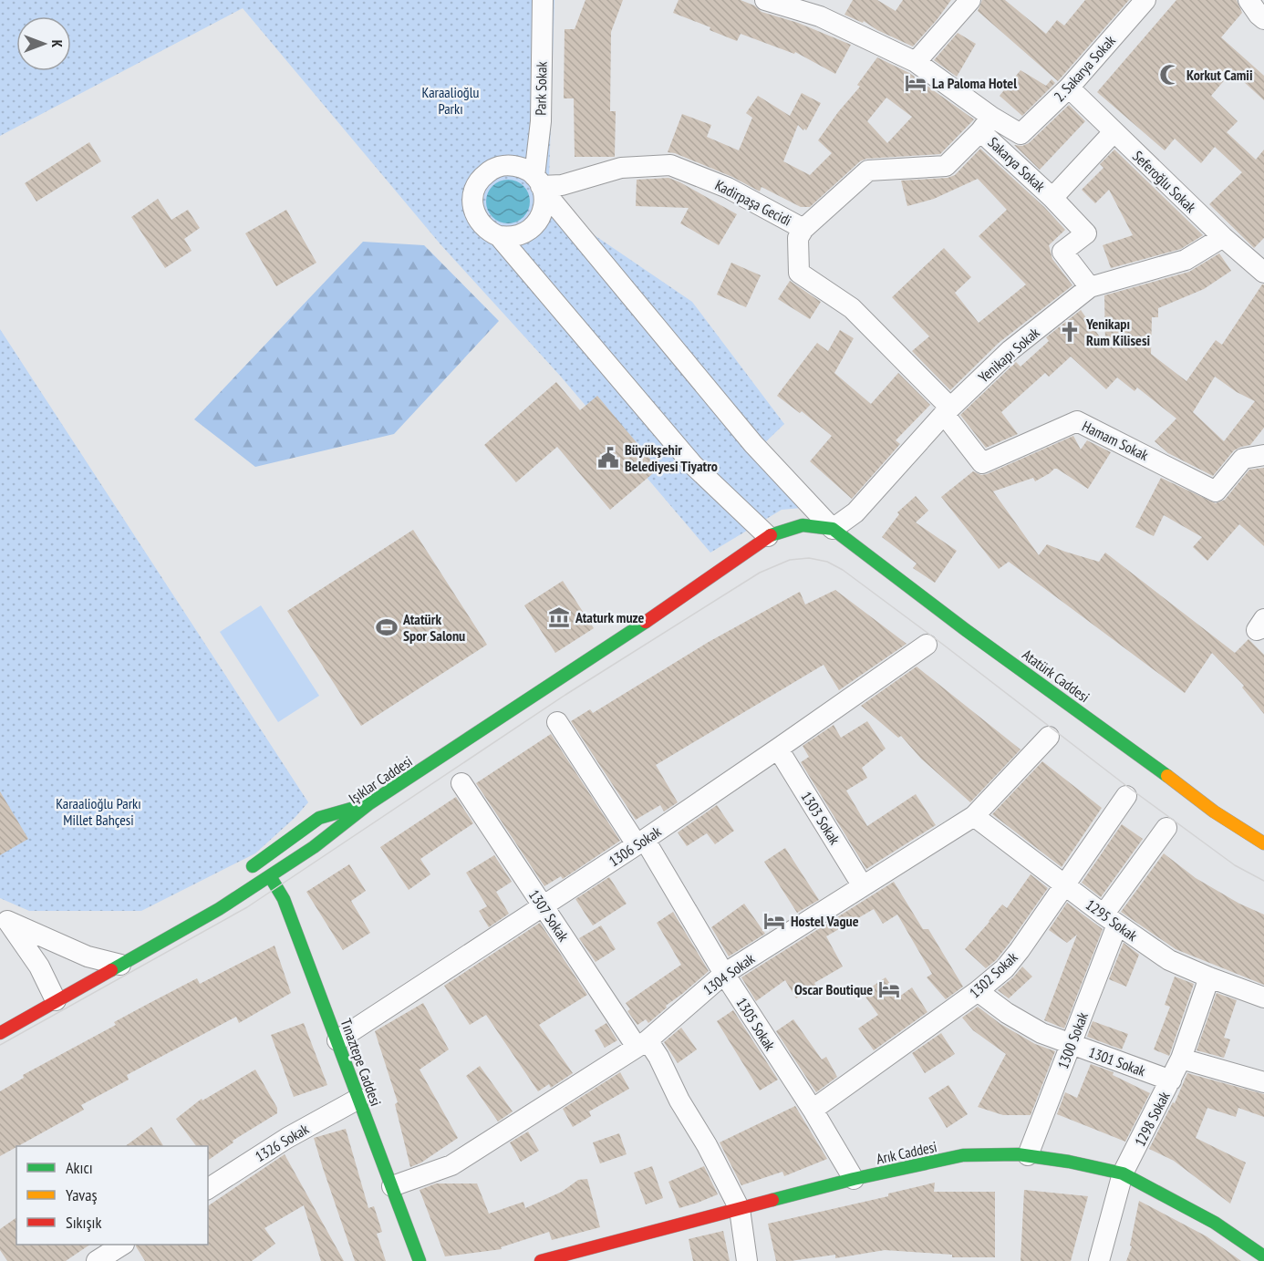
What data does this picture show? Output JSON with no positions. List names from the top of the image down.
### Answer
{
  "streets": {
    "street": [
      "2. Sakarya Sokak",
      "Park Sokak",
      "Sakarya Sokak",
      "Seferoğlu Sokak",
      "Kadirpaşa Gecidi",
      "Yenikapı Sokak",
      "Hamam Sokak",
      "Atatürk Caddesi",
      "Işıklar Caddesi",
      "1303 Sokak",
      "1306 Sokak",
      "1307 Sokak",
      "1295 Sokak",
      "1304 Sokak",
      "1302 Sokak",
      "1305 Sokak",
      "1300 Sokak",
      "1301 Sokak",
      "Tınaztepe Caddesi",
      "1298 Sokak",
      "1326 Sokak",
      "Arık Caddesi"
    ]
  },
  "crossings": [
    ["2. Sakarya Sokak", "Sakarya Sokak"],
    ["2. Sakarya Sokak", "Seferoğlu Sokak"],
    ["2. Sakarya Sokak", "Kadirpaşa Gecidi"],
    ["Park Sokak", "Kadirpaşa Gecidi"],
    ["Sakarya Sokak", "Kadirpaşa Gecidi"],
    ["Sakarya Sokak", "Yenikapı Sokak"],
    ["Seferoğlu Sokak", "Yenikapı Sokak"],
    ["Yenikapı Sokak", "Hamam Sokak"],
    ["Yenikapı Sokak", "Atatürk Caddesi"],
    ["Yenikapı Sokak", "Işıklar Caddesi"],
    ["Atatürk Caddesi", "Işıklar Caddesi"],
    ["Işıklar Caddesi", "Tınaztepe Caddesi"],
    ["1303 Sokak", "1306 Sokak"],
    ["1303 Sokak", "1304 Sokak"],
    ["1306 Sokak", "1307 Sokak"],
    ["1306 Sokak", "1305 Sokak"],
    ["1306 Sokak", "Tınaztepe Caddesi"],
    ["1307 Sokak", "1304 Sokak"],
    ["1307 Sokak", "Arık Caddesi"],
    ["1295 Sokak", "1304 Sokak"],
    ["1295 Sokak", "1302 Sokak"],
    ["1295 Sokak", "1300 Sokak"],
    ["1295 Sokak", "1298 Sokak"],
    ["1304 Sokak", "1305 Sokak"],
    ["1304 Sokak", "Tınaztepe Caddesi"],
    ["1302 Sokak", "1305 Sokak"],
    ["1302 Sokak", "1301 Sokak"],
    ["1305 Sokak", "Arık Caddesi"],
    ["1300 Sokak", "1301 Sokak"],
    ["1300 Sokak", "Arık Caddesi"],
    ["1301 Sokak", "1298 Sokak"],
    ["Tınaztepe Caddesi", "1326 Sokak"],
    ["1298 Sokak", "Arık Caddesi"]
  ],
  "parks": ["Karaalioğlu Parkı", "Karaalioğlu Parkı Millet Bahçesi"],
  "places": {
    "mosque": ["Korkut Camii"],
    "hotel": ["La Paloma Hotel", "Hostel Vague", "Oscar Boutique"],
    "church": ["Yenikapı Rum Kilisesi"],
    "public building": ["Büyükşehir Belediyesi Tiyatro"],
    "museum": ["Ataturk muze"],
    "sports": ["Atatürk Spor Salonu"]
  },
  "legend": ["Akıcı", "Yavaş", "Sıkışık"],
  "north": "right"
}
